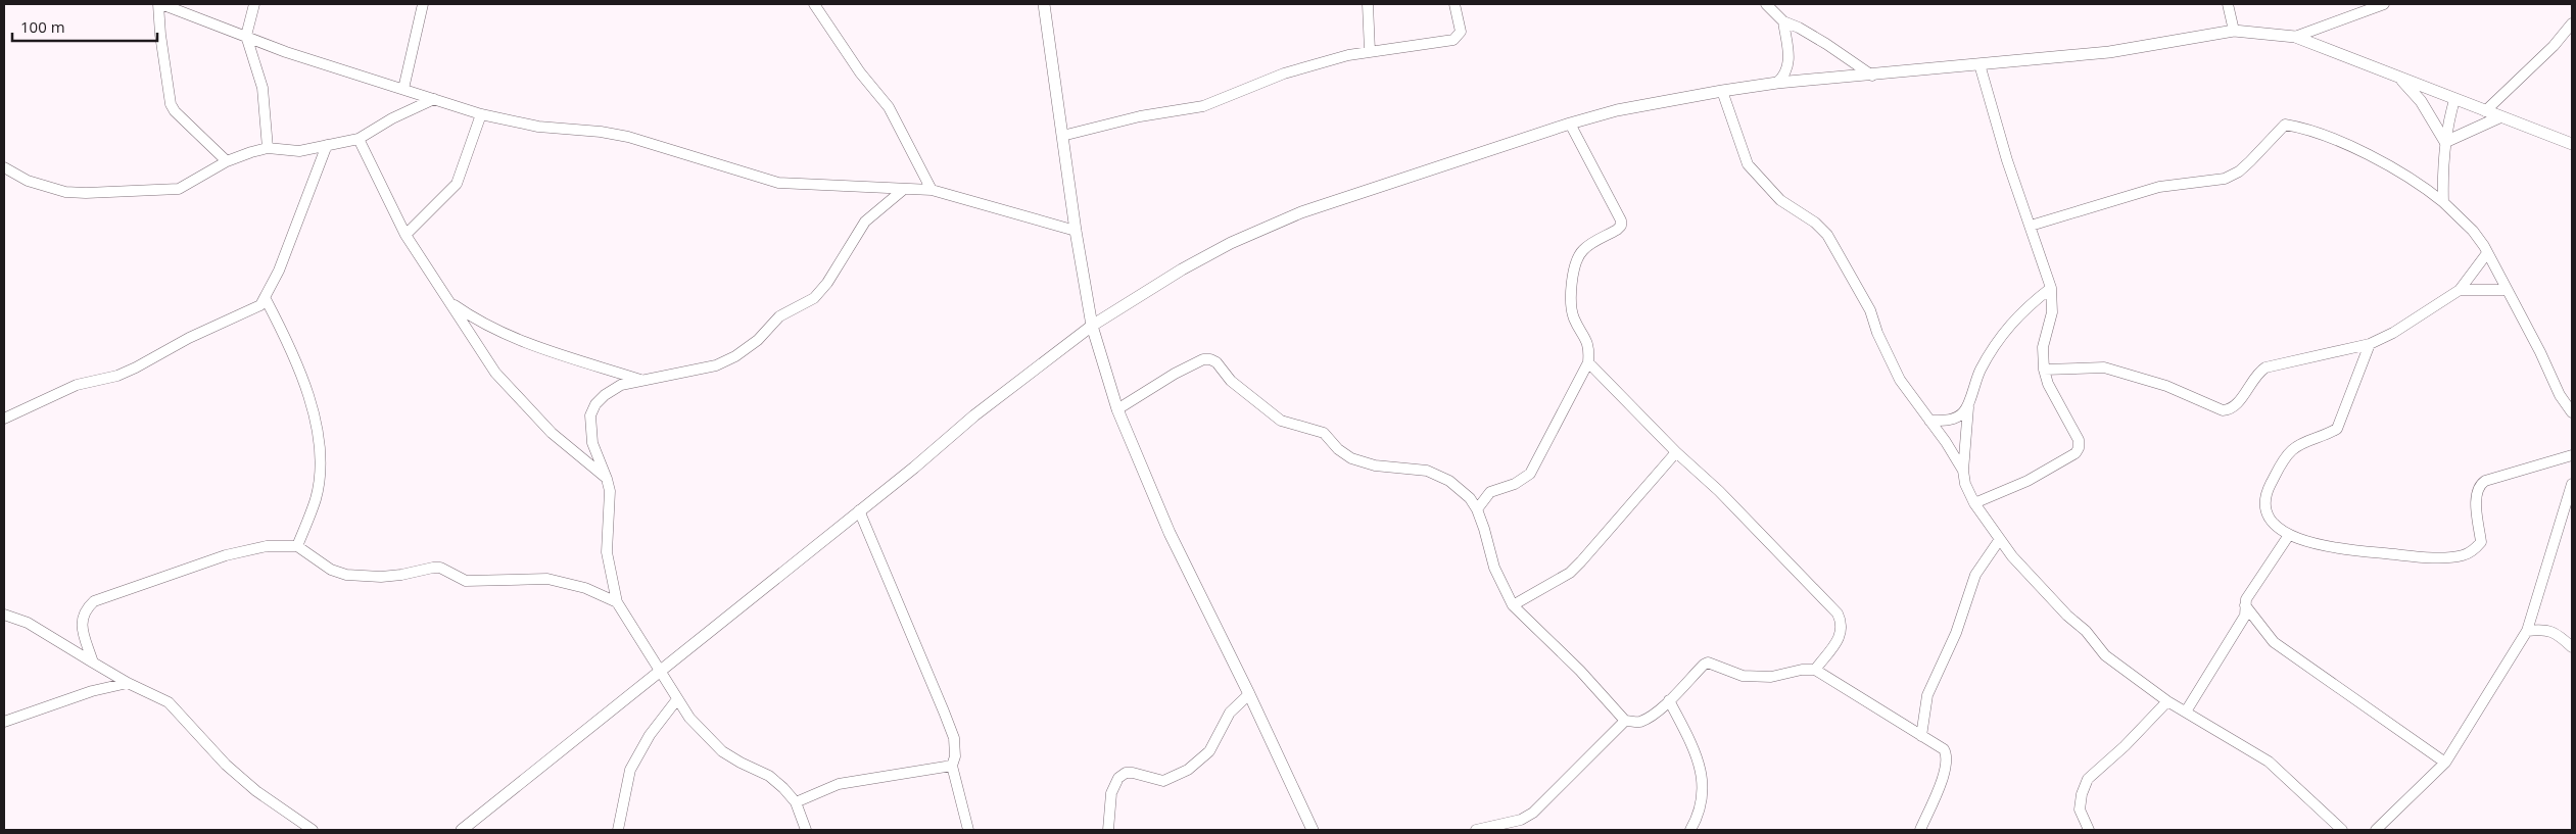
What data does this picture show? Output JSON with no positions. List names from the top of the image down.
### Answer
{
  "scale_bar": "100 m"
}
